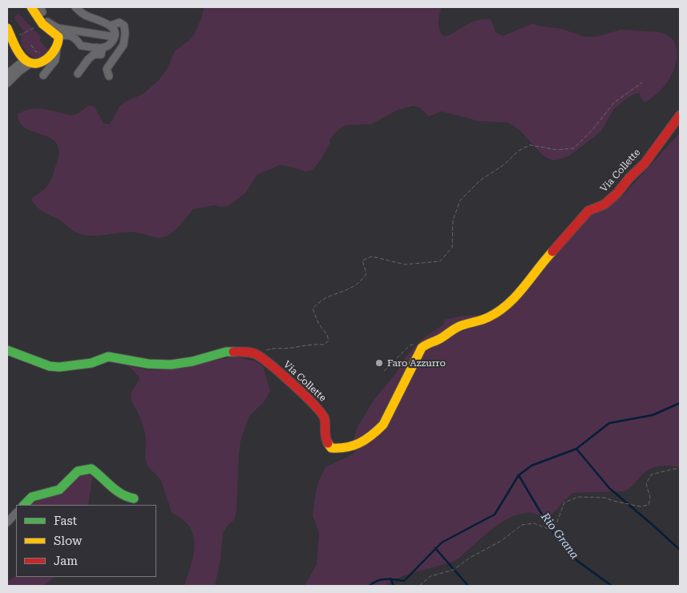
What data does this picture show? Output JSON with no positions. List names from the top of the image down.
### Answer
{
  "streets": {
    "street": ["Via Collette"]
  },
  "water": ["Rio Grana"],
  "places": ["Faro Azzurro"],
  "legend": ["Fast", "Slow", "Jam"]
}
